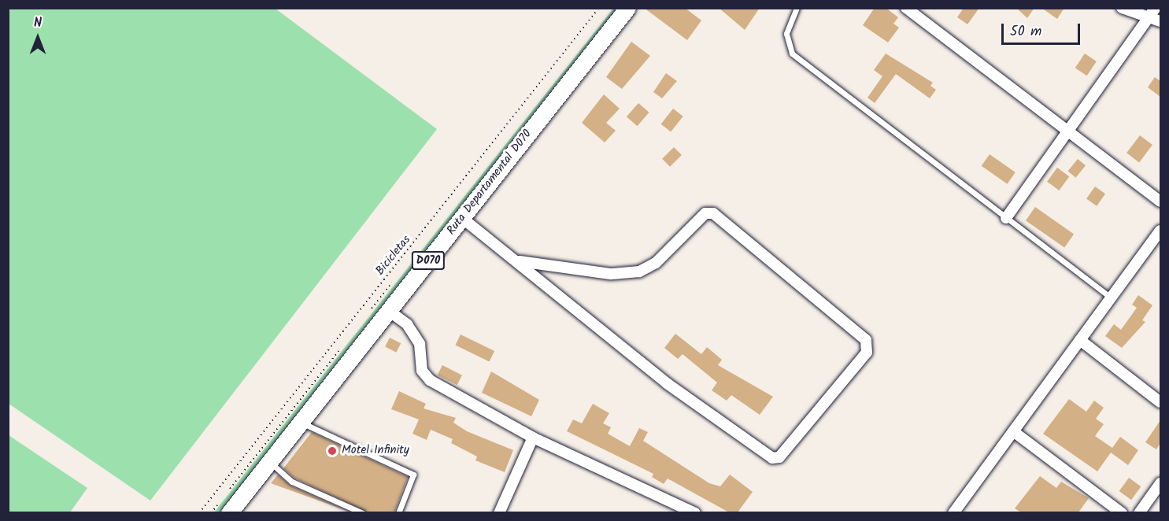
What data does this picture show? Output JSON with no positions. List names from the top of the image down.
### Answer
{
  "streets": {
    "main road": ["Ruta Departamental D070", "D070"],
    "path": ["Bicicletas"]
  },
  "places": ["Motel Infinity"],
  "scale_bar": "50 m",
  "north": "top"
}
